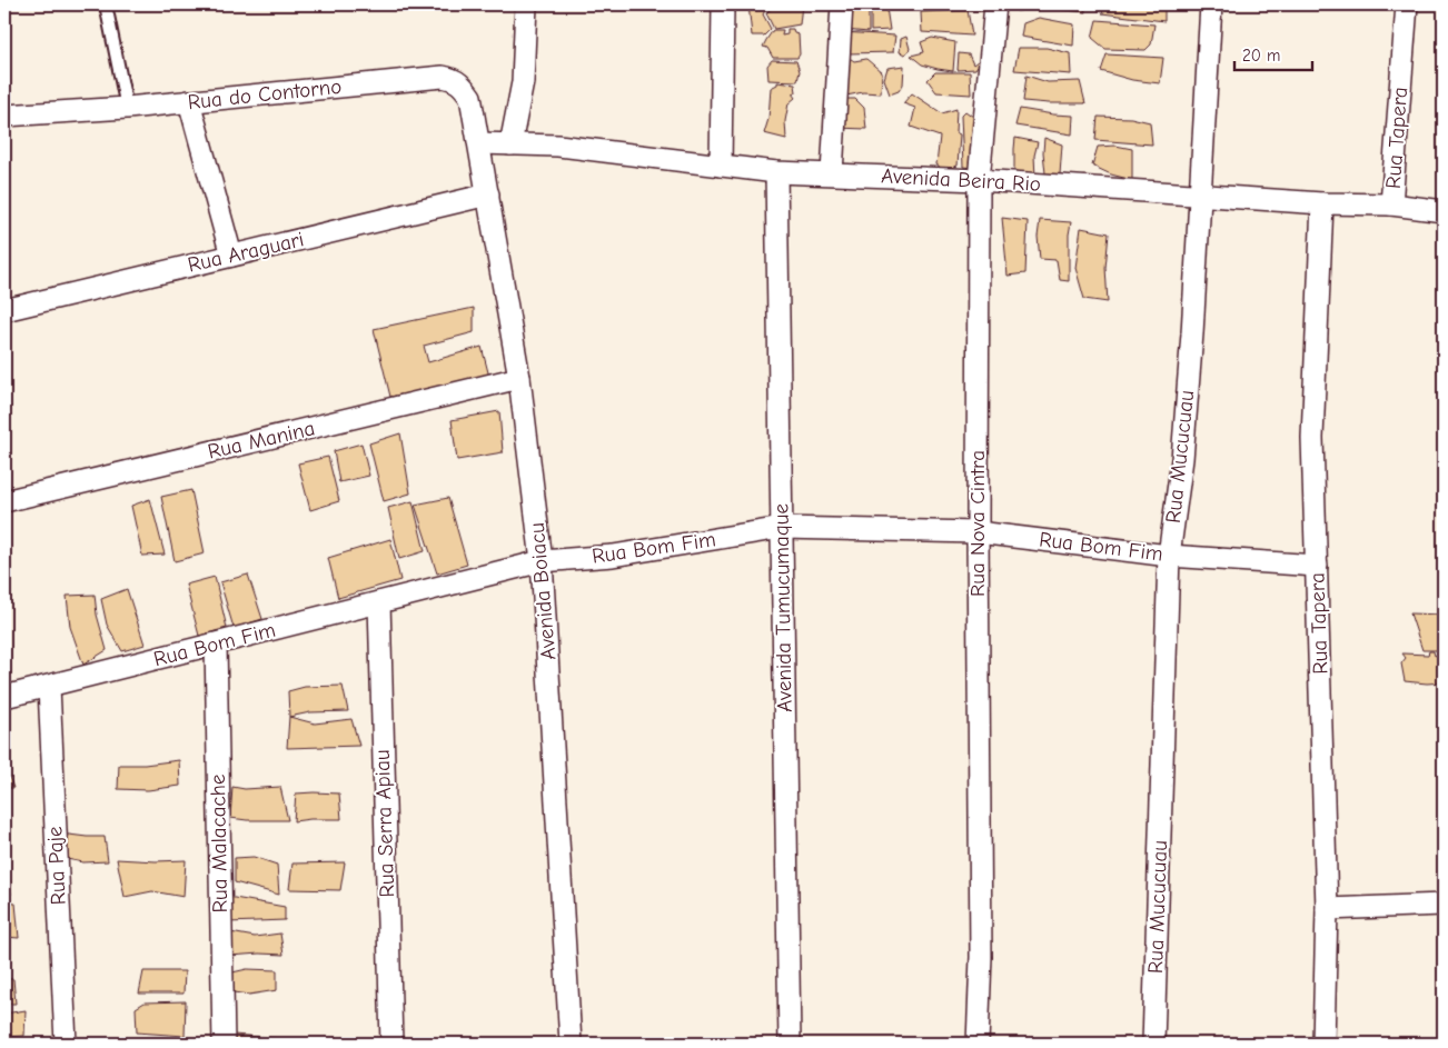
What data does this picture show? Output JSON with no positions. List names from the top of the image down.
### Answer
{
  "streets": {
    "street": [
      "Rua do Contorno",
      "Rua Tapera",
      "Avenida Beira Rio",
      "Rua Araguari",
      "Rua Manina",
      "Rua Mucucuau",
      "Rua Nova Cintra",
      "Rua Bom Fim",
      "Avenida Boiacu",
      "Avenida Tumucumaque",
      "Rua Serra Apiau",
      "Rua Malacache",
      "Rua Paje"
    ]
  },
  "crossings": [
    ["Rua do Contorno", "Avenida Beira Rio"],
    ["Rua do Contorno", "Avenida Boiacu"],
    ["Rua Tapera", "Avenida Beira Rio"],
    ["Rua Tapera", "Rua Bom Fim"],
    ["Avenida Beira Rio", "Rua Mucucuau"],
    ["Avenida Beira Rio", "Rua Nova Cintra"],
    ["Avenida Beira Rio", "Avenida Boiacu"],
    ["Avenida Beira Rio", "Avenida Tumucumaque"],
    ["Rua Araguari", "Avenida Boiacu"],
    ["Rua Manina", "Avenida Boiacu"],
    ["Rua Mucucuau", "Rua Bom Fim"],
    ["Rua Nova Cintra", "Rua Bom Fim"],
    ["Rua Bom Fim", "Avenida Boiacu"],
    ["Rua Bom Fim", "Avenida Tumucumaque"],
    ["Rua Bom Fim", "Rua Serra Apiau"],
    ["Rua Bom Fim", "Rua Malacache"],
    ["Rua Bom Fim", "Rua Paje"]
  ],
  "scale_bar": "20 m"
}
